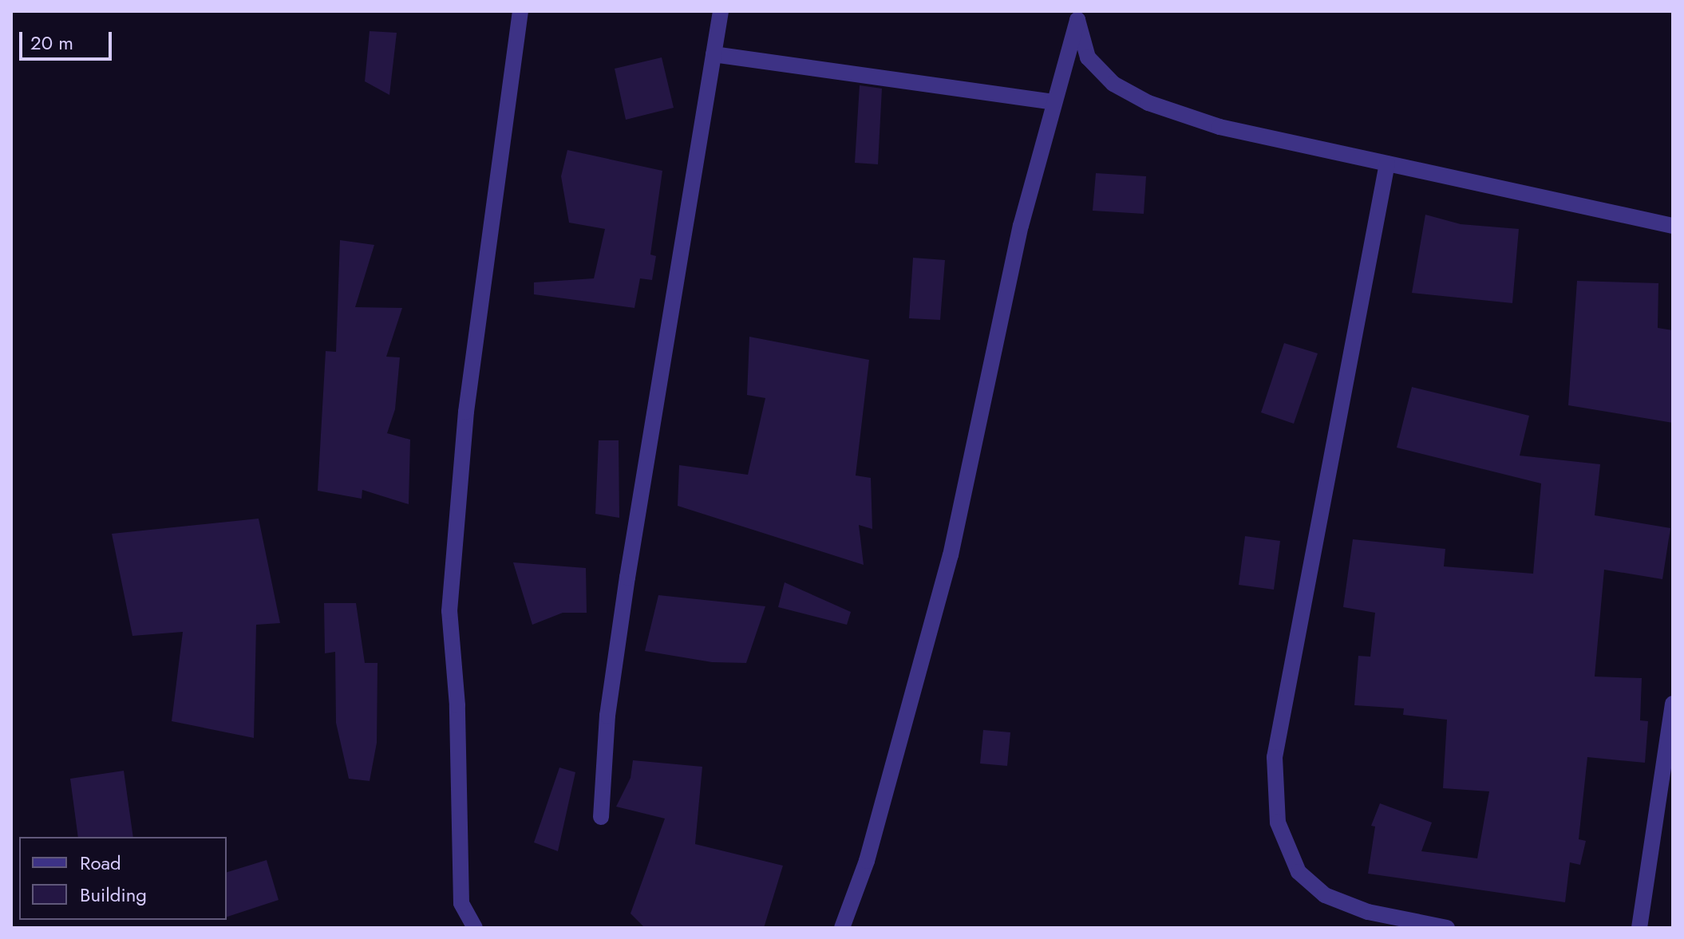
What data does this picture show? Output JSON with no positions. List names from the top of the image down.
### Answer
{
  "legend": ["Road", "Building"],
  "scale_bar": "20 m"
}
